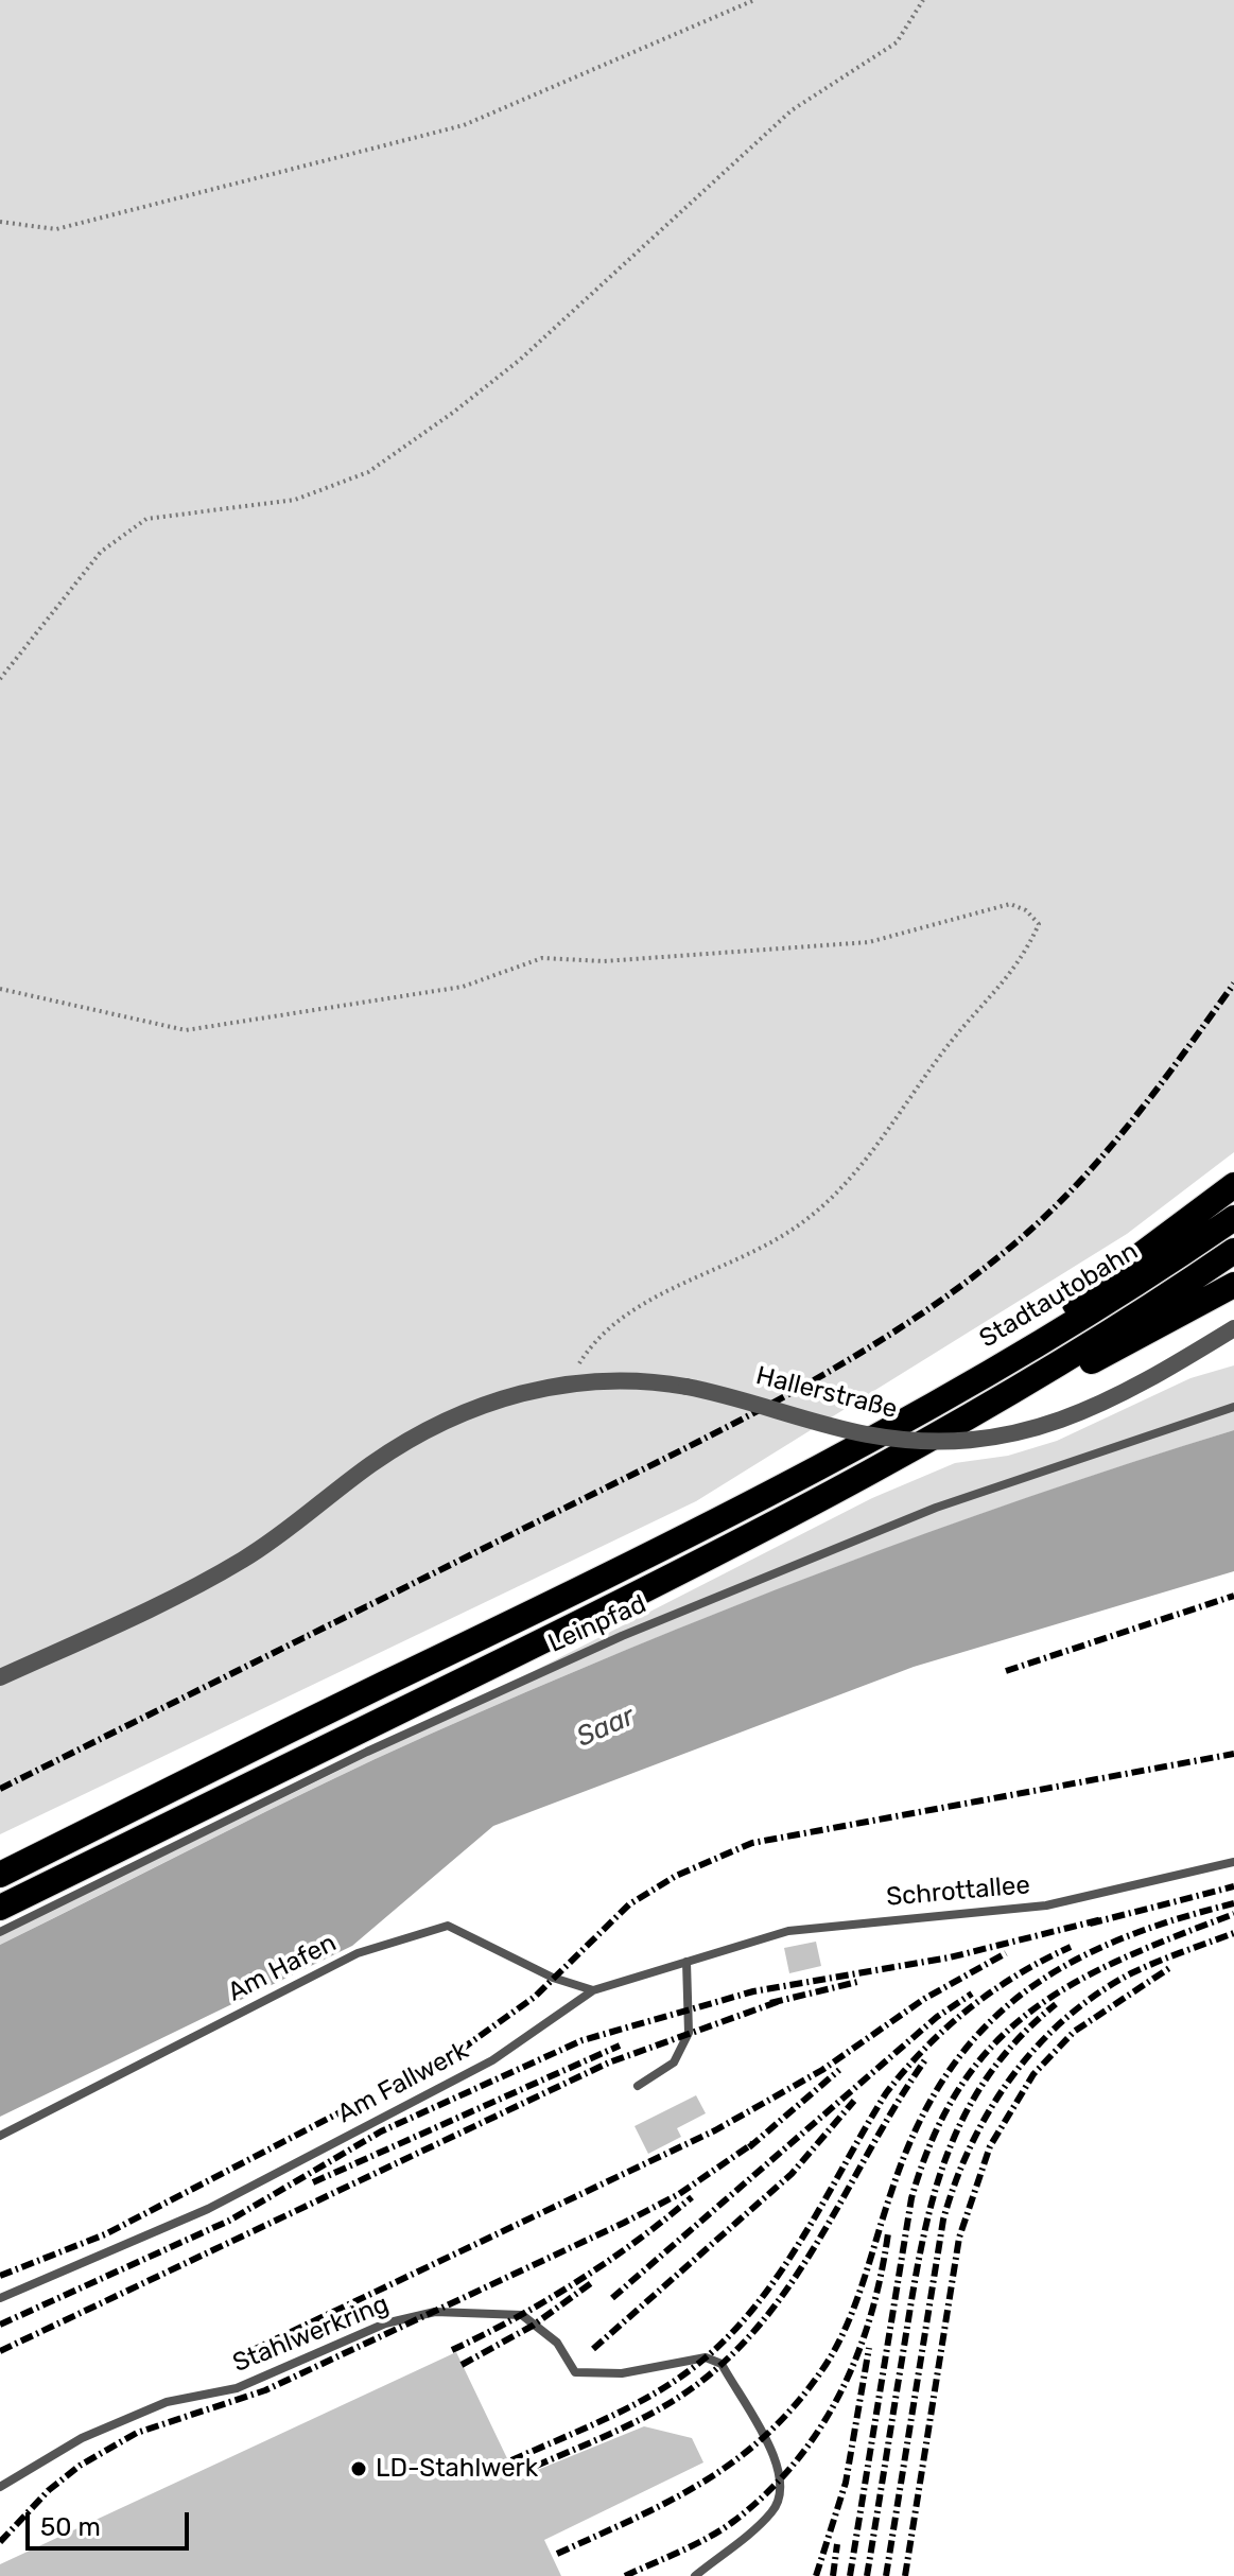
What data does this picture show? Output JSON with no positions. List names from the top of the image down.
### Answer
{
  "streets": {
    "highway": ["Stadtautobahn"],
    "street": ["Hallerstraße"],
    "lane": [
      "Leinpfad",
      "Schrottallee",
      "Am Hafen",
      "Am Fallwerk",
      "Stahlwerkring"
    ]
  },
  "crossings": [
    ["Schrottallee", "Am Fallwerk"],
    ["Am Hafen", "Am Fallwerk"]
  ],
  "water": ["Saar"],
  "places": ["LD-Stahlwerk"],
  "scale_bar": "50 m"
}
